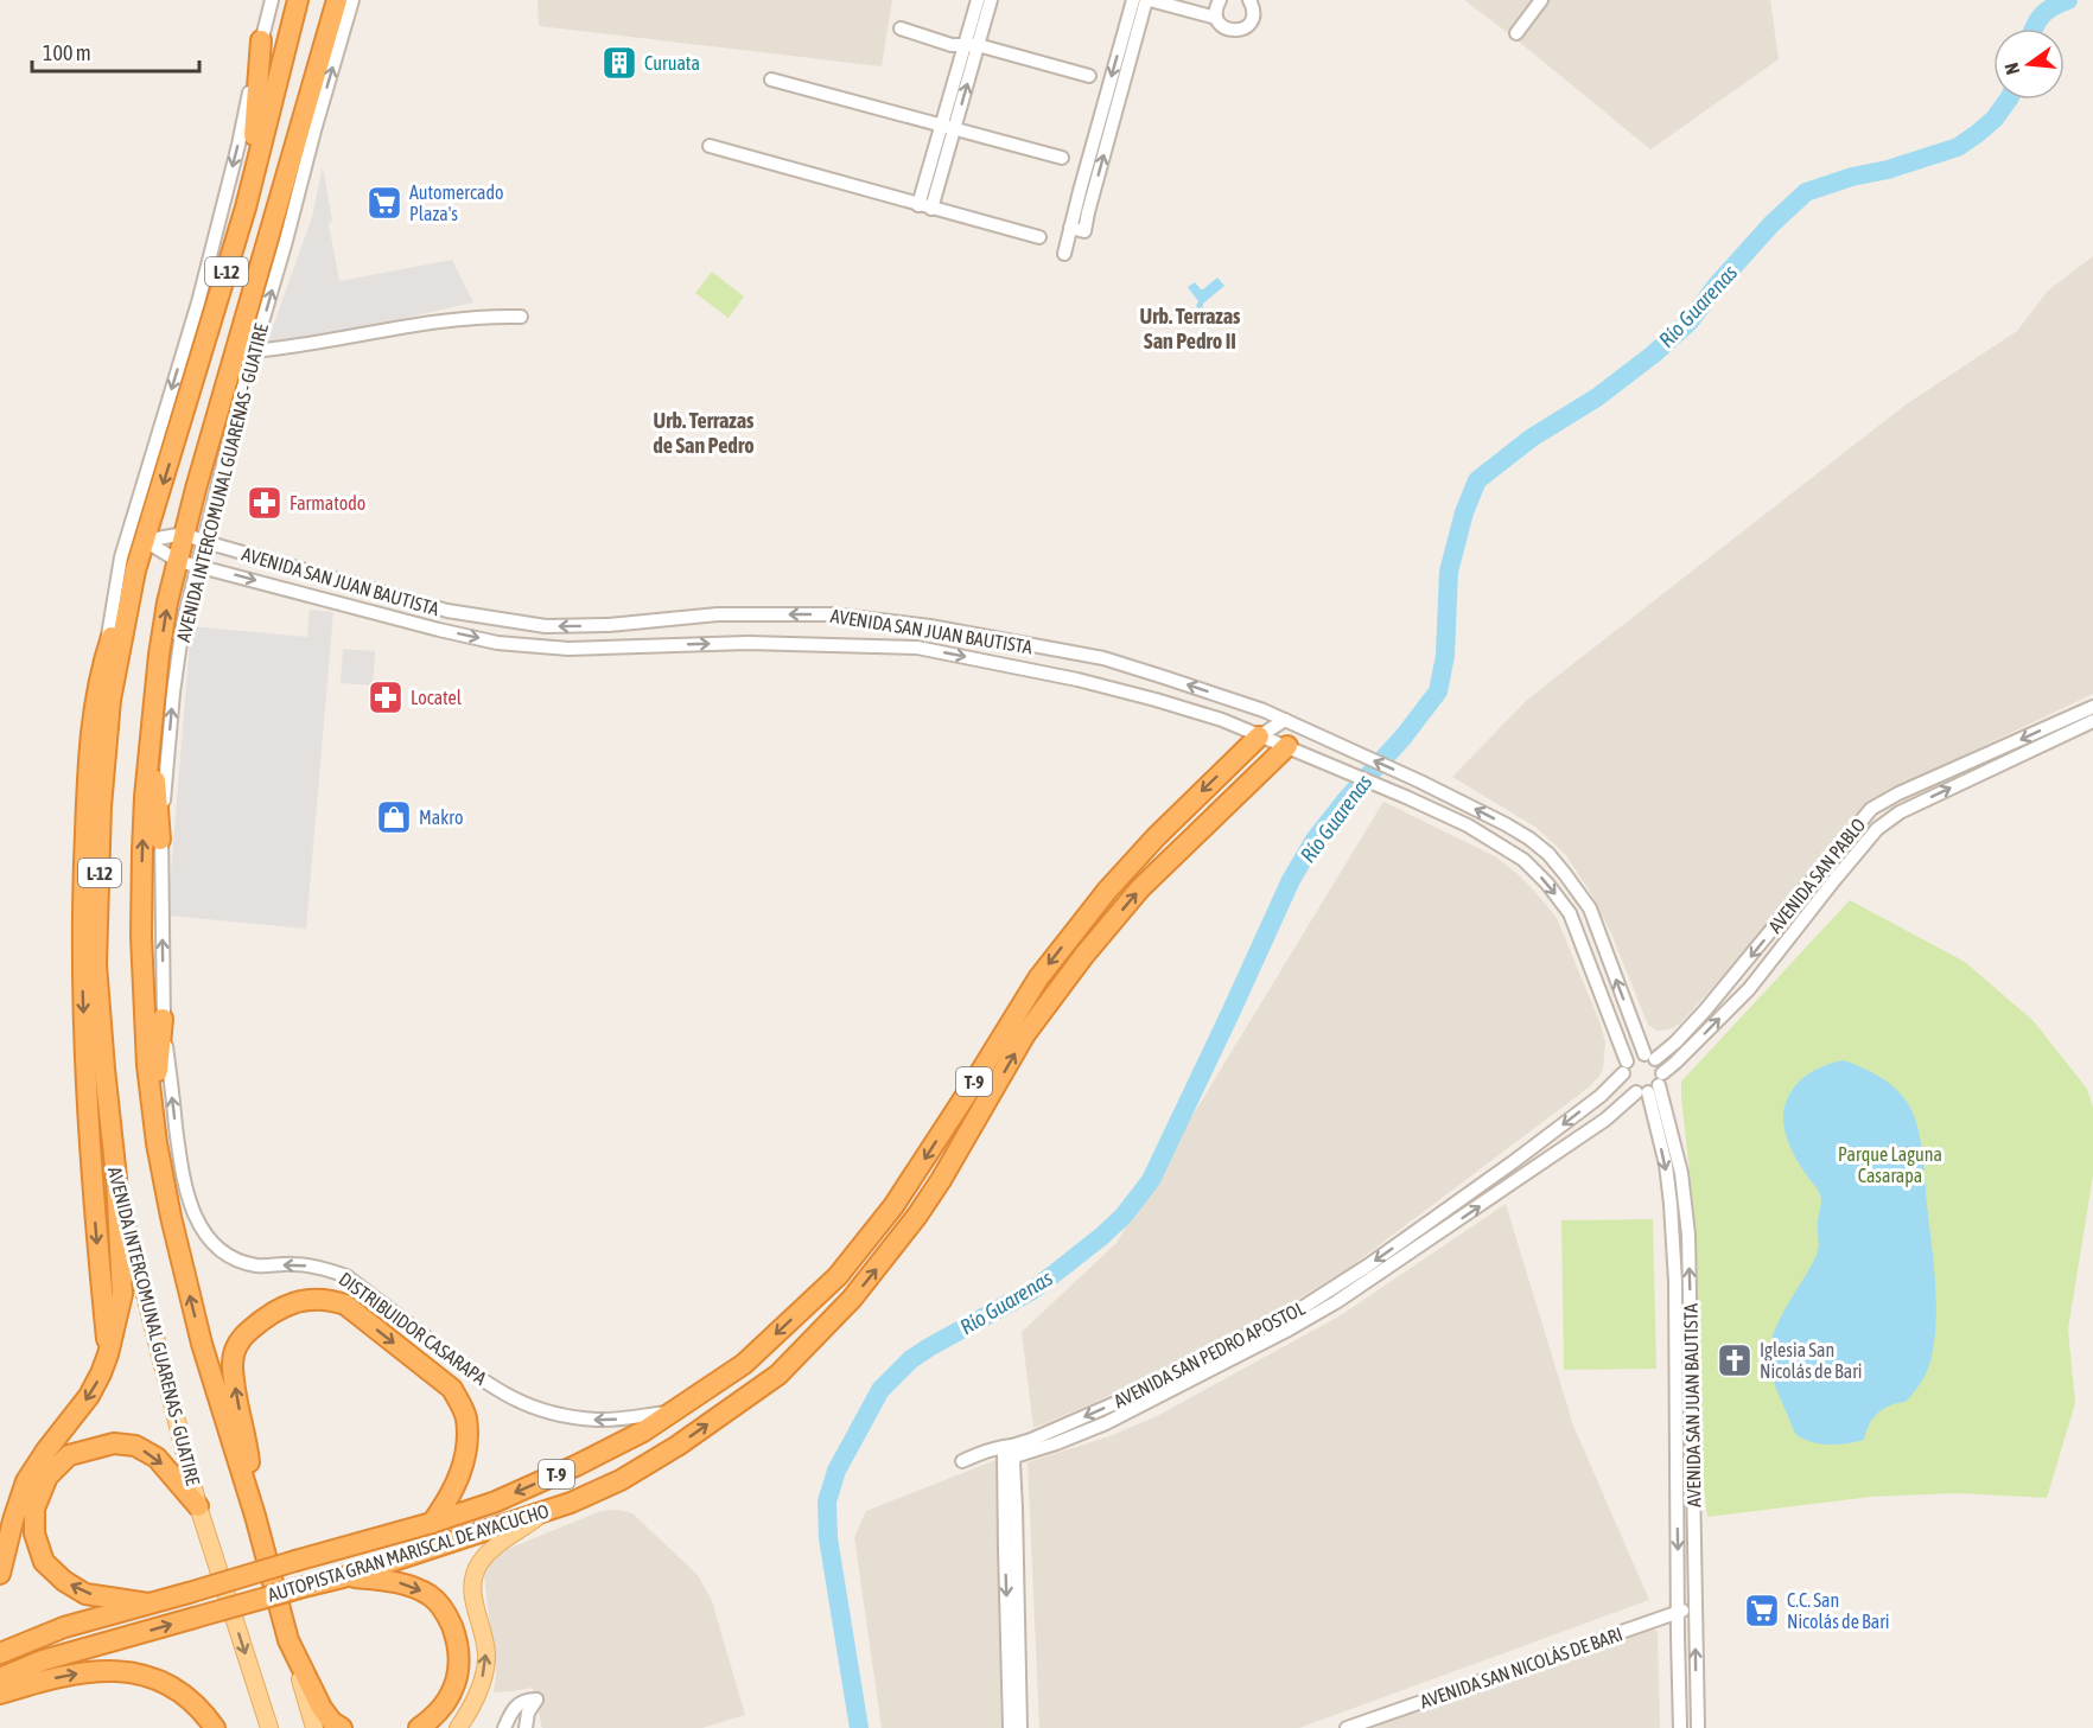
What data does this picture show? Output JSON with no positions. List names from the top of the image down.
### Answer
{
  "streets": {
    "highway": [
      "L-12",
      "AVENIDA INTERCOMUNAL GUARENAS - GUATIRE",
      "T-9",
      "AUTOPISTA GRAN MARISCAL DE AYACUCHO"
    ],
    "street": [
      "AVENIDA SAN JUAN BAUTISTA",
      "AVENIDA SAN PABLO",
      "DISTRIBUIDOR CASARAPA",
      "AVENIDA SAN PEDRO APOSTOL",
      "AVENIDA SAN NICOLÁS DE BARI"
    ]
  },
  "crossings": [
    ["AVENIDA INTERCOMUNAL GUARENAS - GUATIRE", "AVENIDA SAN JUAN BAUTISTA"],
    ["AVENIDA INTERCOMUNAL GUARENAS - GUATIRE", "DISTRIBUIDOR CASARAPA"],
    ["AVENIDA SAN JUAN BAUTISTA", "AVENIDA SAN PABLO"],
    ["AVENIDA SAN JUAN BAUTISTA", "AVENIDA SAN PEDRO APOSTOL"],
    ["AVENIDA SAN JUAN BAUTISTA", "AUTOPISTA GRAN MARISCAL DE AYACUCHO"],
    ["AVENIDA SAN JUAN BAUTISTA", "AVENIDA SAN NICOLÁS DE BARI"],
    ["AVENIDA SAN PABLO", "AVENIDA SAN PEDRO APOSTOL"],
    ["DISTRIBUIDOR CASARAPA", "AUTOPISTA GRAN MARISCAL DE AYACUCHO"]
  ],
  "one_way": ["DISTRIBUIDOR CASARAPA"],
  "districts": ["Urb. Terrazas San Pedro II", "Urb. Terrazas de San Pedro"],
  "water": ["Río Guarenas"],
  "parks": ["Parque Laguna Casarapa"],
  "places": {
    "building": ["Curuata"],
    "supermarket": ["Automercado Plaza's", "C.C. San Nicolás de Bari"],
    "pharmacy": ["Farmatodo", "Locatel"],
    "shop": ["Makro"],
    "church": ["Iglesia San Nicolás de Bari"]
  },
  "scale_bar": "100 m",
  "north": "left"
}
